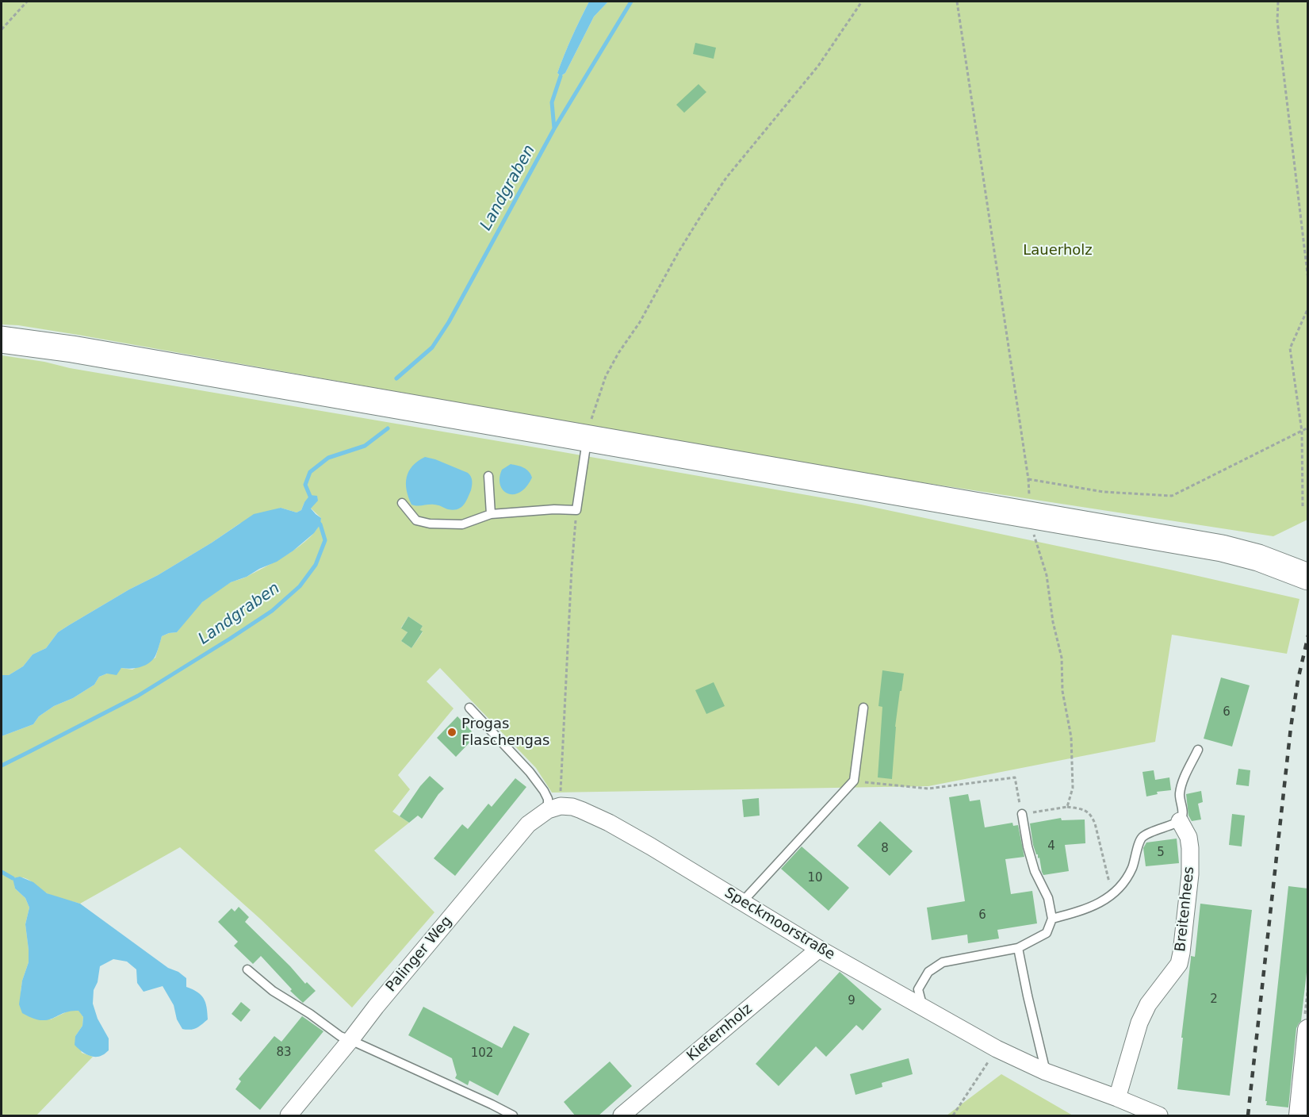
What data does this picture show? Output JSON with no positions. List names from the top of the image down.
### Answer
{
  "streets": {
    "street": [
      "Breitenhees",
      "Speckmoorstraße",
      "Palinger Weg",
      "Kiefernholz"
    ]
  },
  "crossings": [
    ["Breitenhees", "Speckmoorstraße"],
    ["Speckmoorstraße", "Palinger Weg"],
    ["Speckmoorstraße", "Kiefernholz"]
  ],
  "water": ["Landgraben"],
  "parks": ["Lauerholz"],
  "places": ["Progas Flaschengas"],
  "house_numbers": [
    "6",
    "4",
    "8",
    "5",
    "10",
    "6",
    "2",
    "9",
    "83",
    "102"
  ]
}
